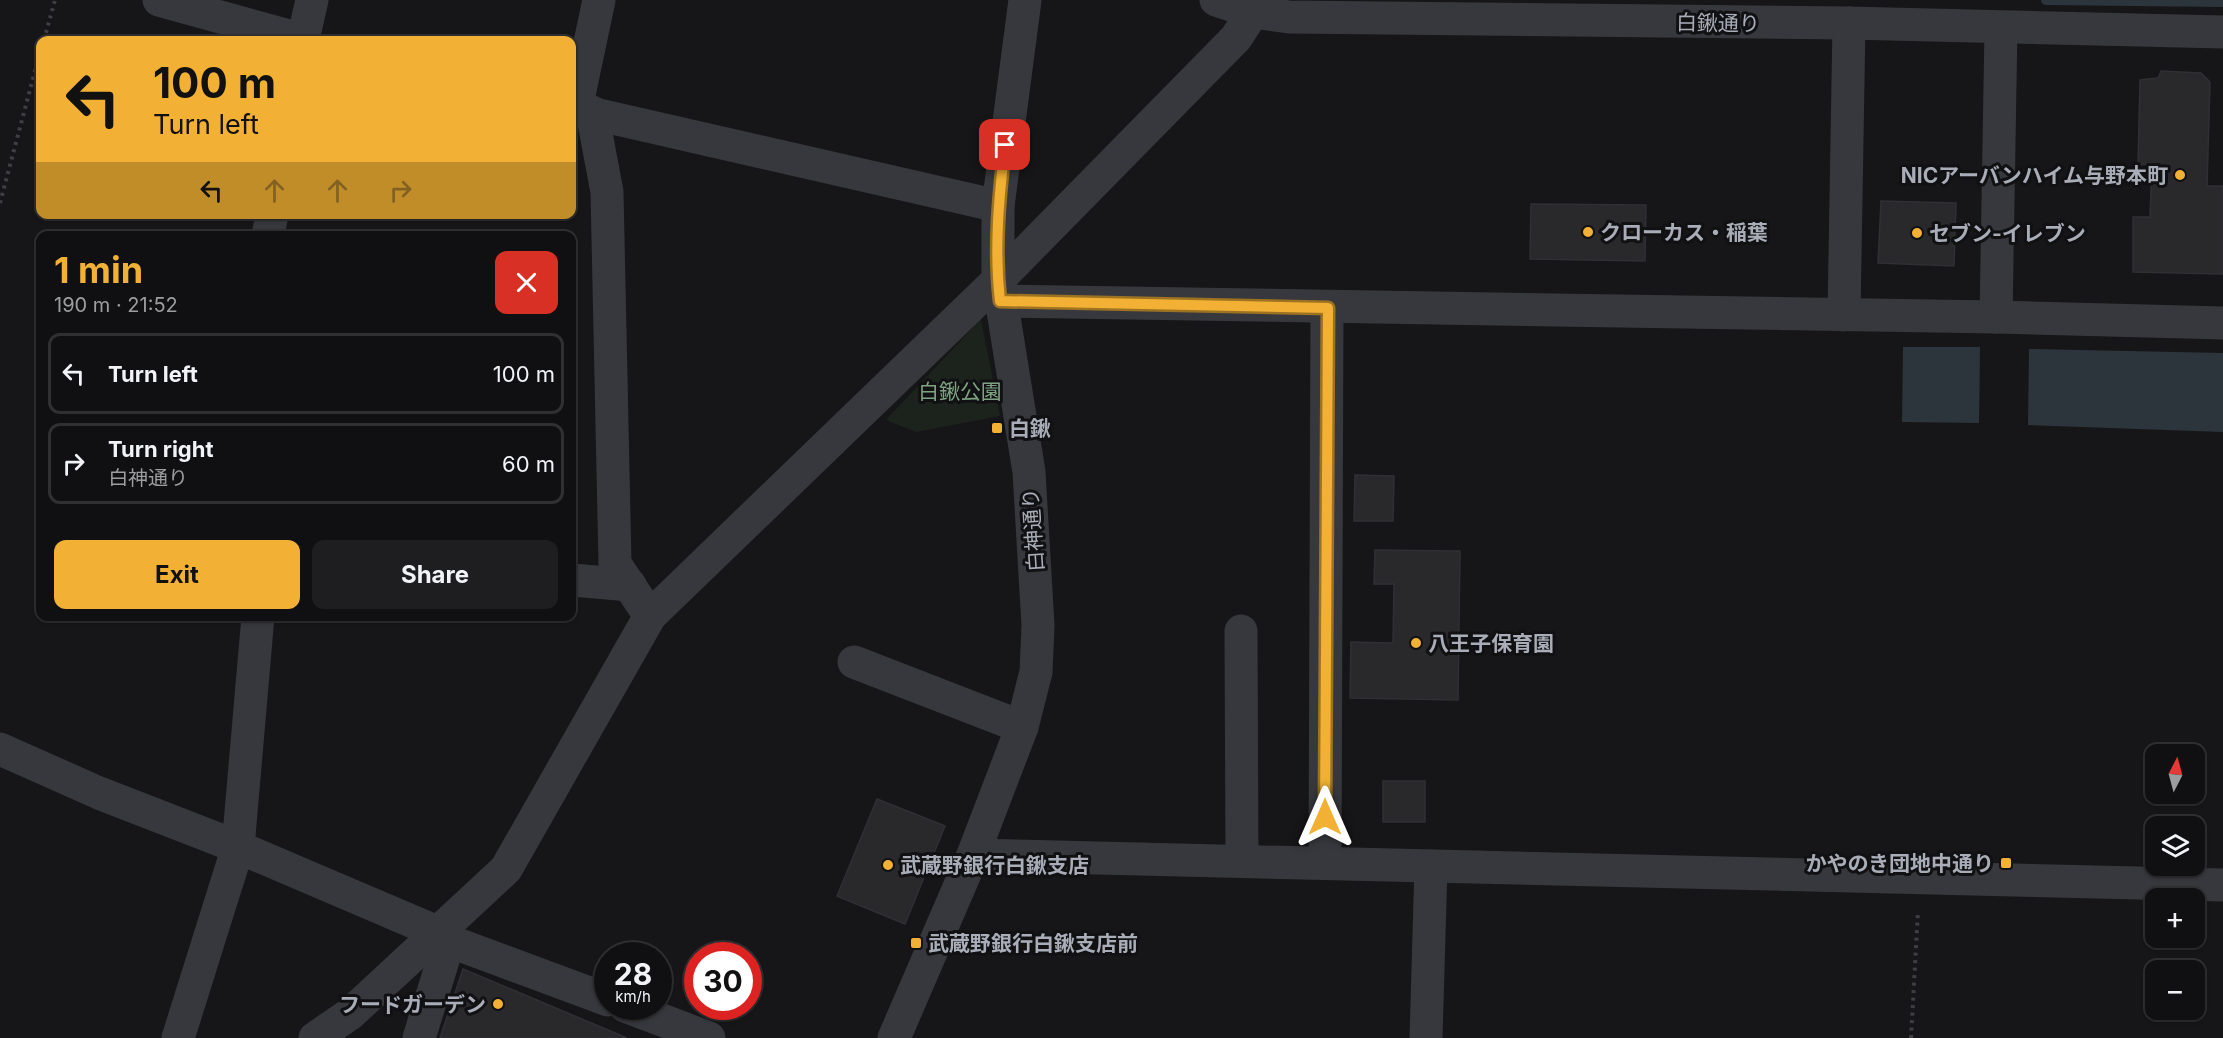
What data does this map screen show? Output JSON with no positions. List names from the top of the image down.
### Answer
{
  "streets": {
    "street": ["白鍬通り", "白神通り"]
  },
  "parks": ["白鍬公園"],
  "places": {
    "other": [
      "NICアーバンハイム与野本町",
      "クローカス・稲葉",
      "セブン-イレブン",
      "八王子保育園",
      "武蔵野銀行白鍬支店",
      "フードガーデン"
    ],
    "transit": ["白鍬", "かやのき団地中通り", "武蔵野銀行白鍬支店前"]
  },
  "north": "top",
  "page": {
    "turn": ["100 m", "Turn left"],
    "heading": ["1 min", "190 m · 21:52"],
    "list": [
      {
        "name": "Turn left",
        "value": "100 m"
      },
      {
        "name": "Turn right",
        "note": "白神通り",
        "value": "60 m"
      }
    ],
    "buttons": ["Exit", "Share"],
    "map_buttons": ["+", "−"],
    "speed": "28 km/h",
    "limit": "30"
  }
}
